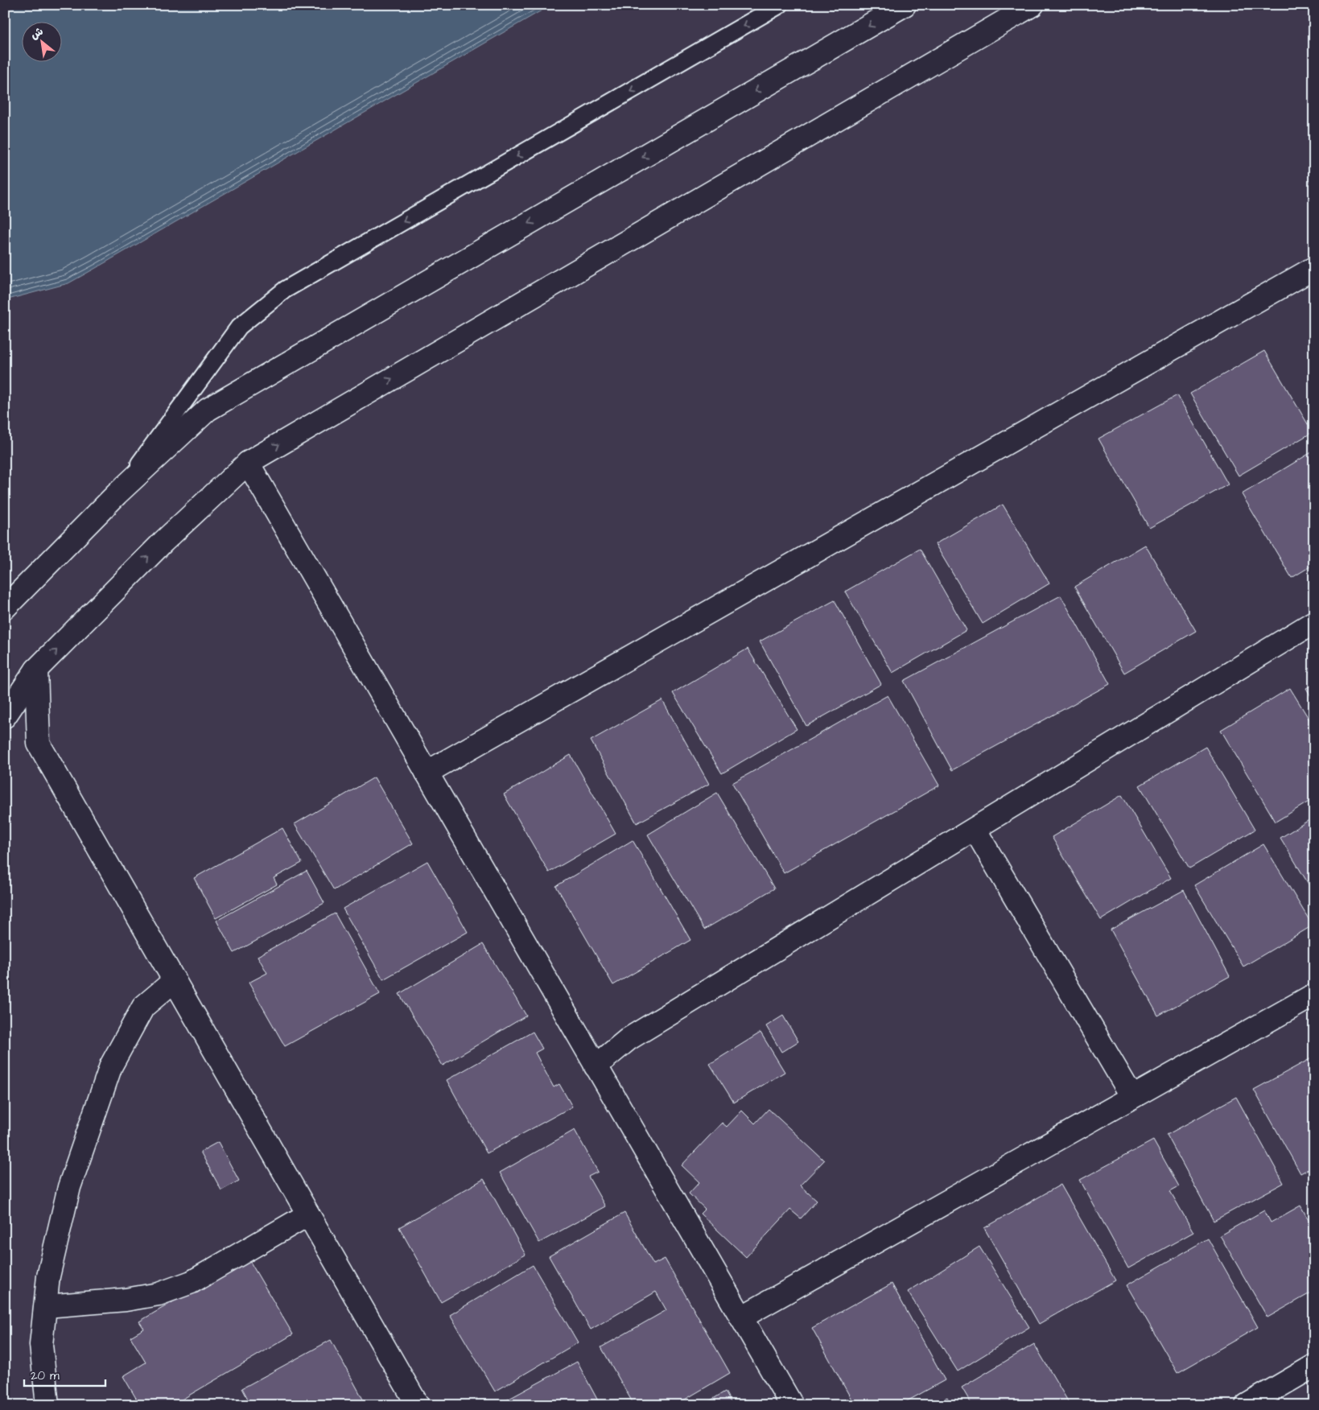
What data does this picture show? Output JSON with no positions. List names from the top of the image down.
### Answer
{
  "scale_bar": "20 m",
  "north": "top left"
}
